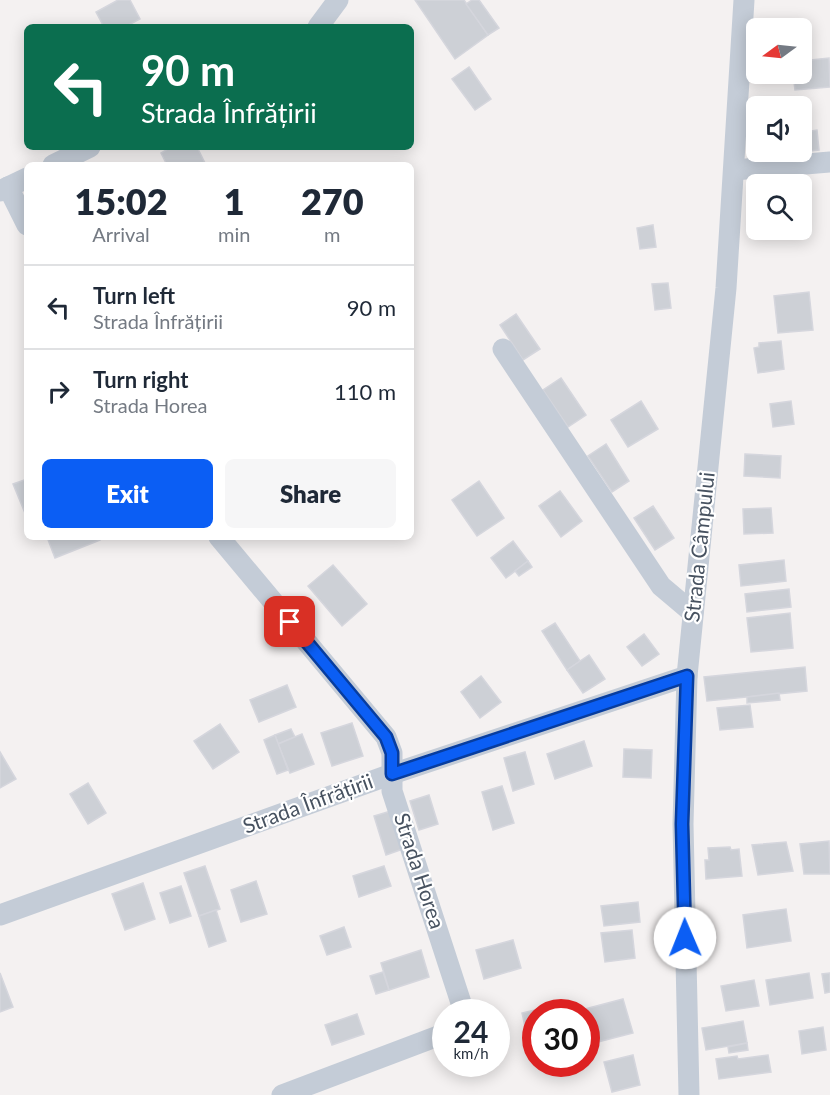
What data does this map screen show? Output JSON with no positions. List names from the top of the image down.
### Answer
{
  "streets": {
    "street": ["Strada Câmpului", "Strada Înfrățirii", "Strada Horea"]
  },
  "crossings": [
    ["Strada Câmpului", "Strada Înfrățirii"],
    ["Strada Înfrățirii", "Strada Horea"]
  ],
  "north": "left",
  "page": {
    "turn": ["90 m", "Strada Înfrățirii"],
    "eta": [
      "15:02",
      "Arrival",
      "1",
      "min",
      "270",
      "m"
    ],
    "list": [
      {
        "name": "Turn left",
        "note": "Strada Înfrățirii",
        "value": "90 m"
      },
      {
        "name": "Turn right",
        "note": "Strada Horea",
        "value": "110 m"
      }
    ],
    "buttons": ["Exit", "Share"],
    "speed": "24 km/h",
    "limit": "30"
  }
}
